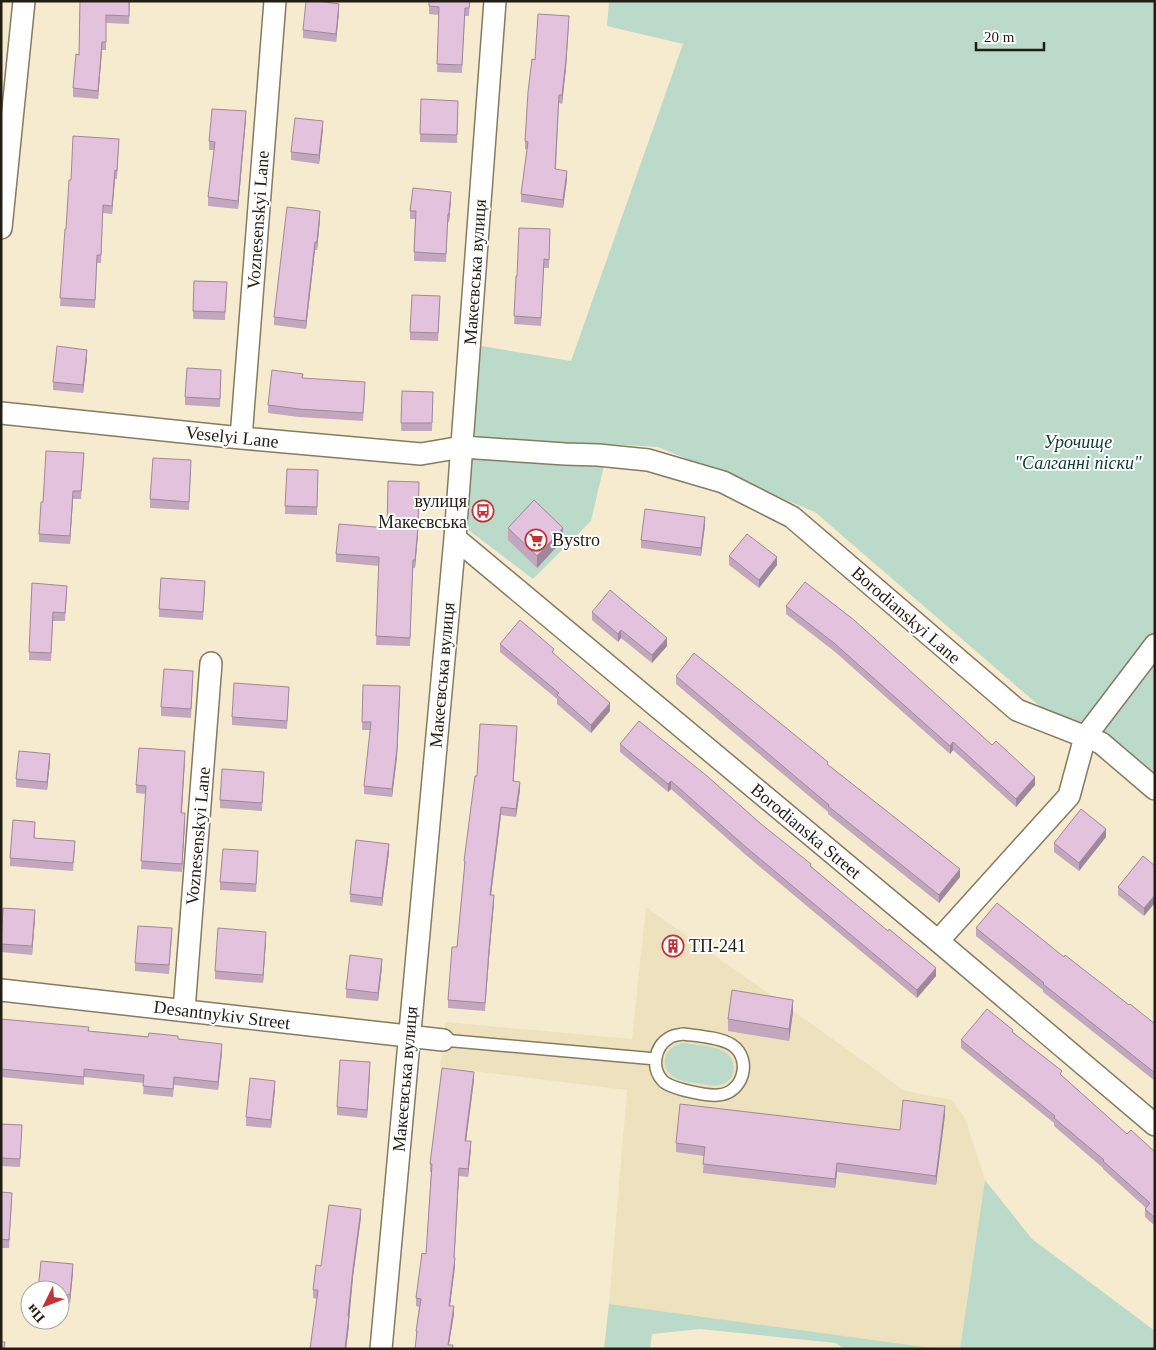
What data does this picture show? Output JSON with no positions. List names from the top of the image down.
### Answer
{
  "streets": {
    "street": [
      "Voznesenskyi Lane",
      "Макеєвська вулиця",
      "Veselyi Lane",
      "Borodianskyi Lane",
      "Borodianska Street",
      "Desantnykiv Street"
    ]
  },
  "crossings": [
    ["Voznesenskyi Lane", "Veselyi Lane"],
    ["Voznesenskyi Lane", "Desantnykiv Street"],
    ["Макеєвська вулиця", "Veselyi Lane"],
    ["Макеєвська вулиця", "Borodianska Street"],
    ["Макеєвська вулиця", "Desantnykiv Street"],
    ["Veselyi Lane", "Borodianskyi Lane"]
  ],
  "parks": ["Урочище \"Салганні піски\""],
  "places": {
    "bus stop": ["вулиця Макеєвська"],
    "supermarket": ["Bystro"],
    "building": ["ТП-241"]
  },
  "scale_bar": "20 m",
  "north": "bottom left"
}
